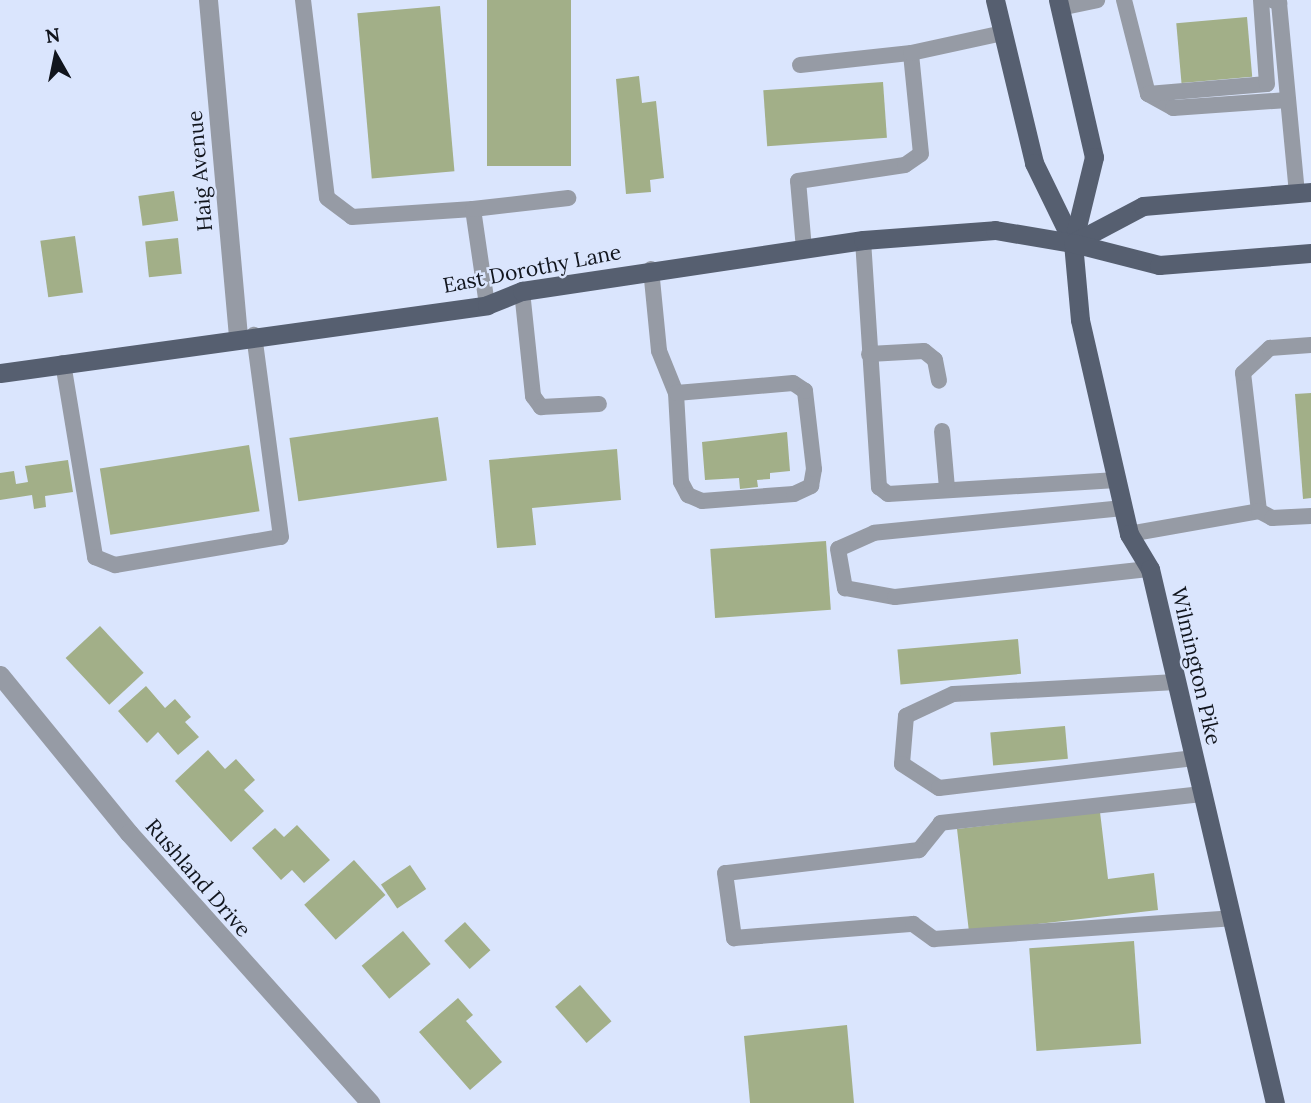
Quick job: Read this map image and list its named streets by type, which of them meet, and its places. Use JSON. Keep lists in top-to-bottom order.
{
  "streets": {
    "main road": ["East Dorothy Lane", "Wilmington Pike"],
    "street": ["Haig Avenue", "Rushland Drive"]
  },
  "crossings": [
    ["Haig Avenue", "East Dorothy Lane"],
    ["East Dorothy Lane", "Wilmington Pike"]
  ],
  "north": "top"
}
